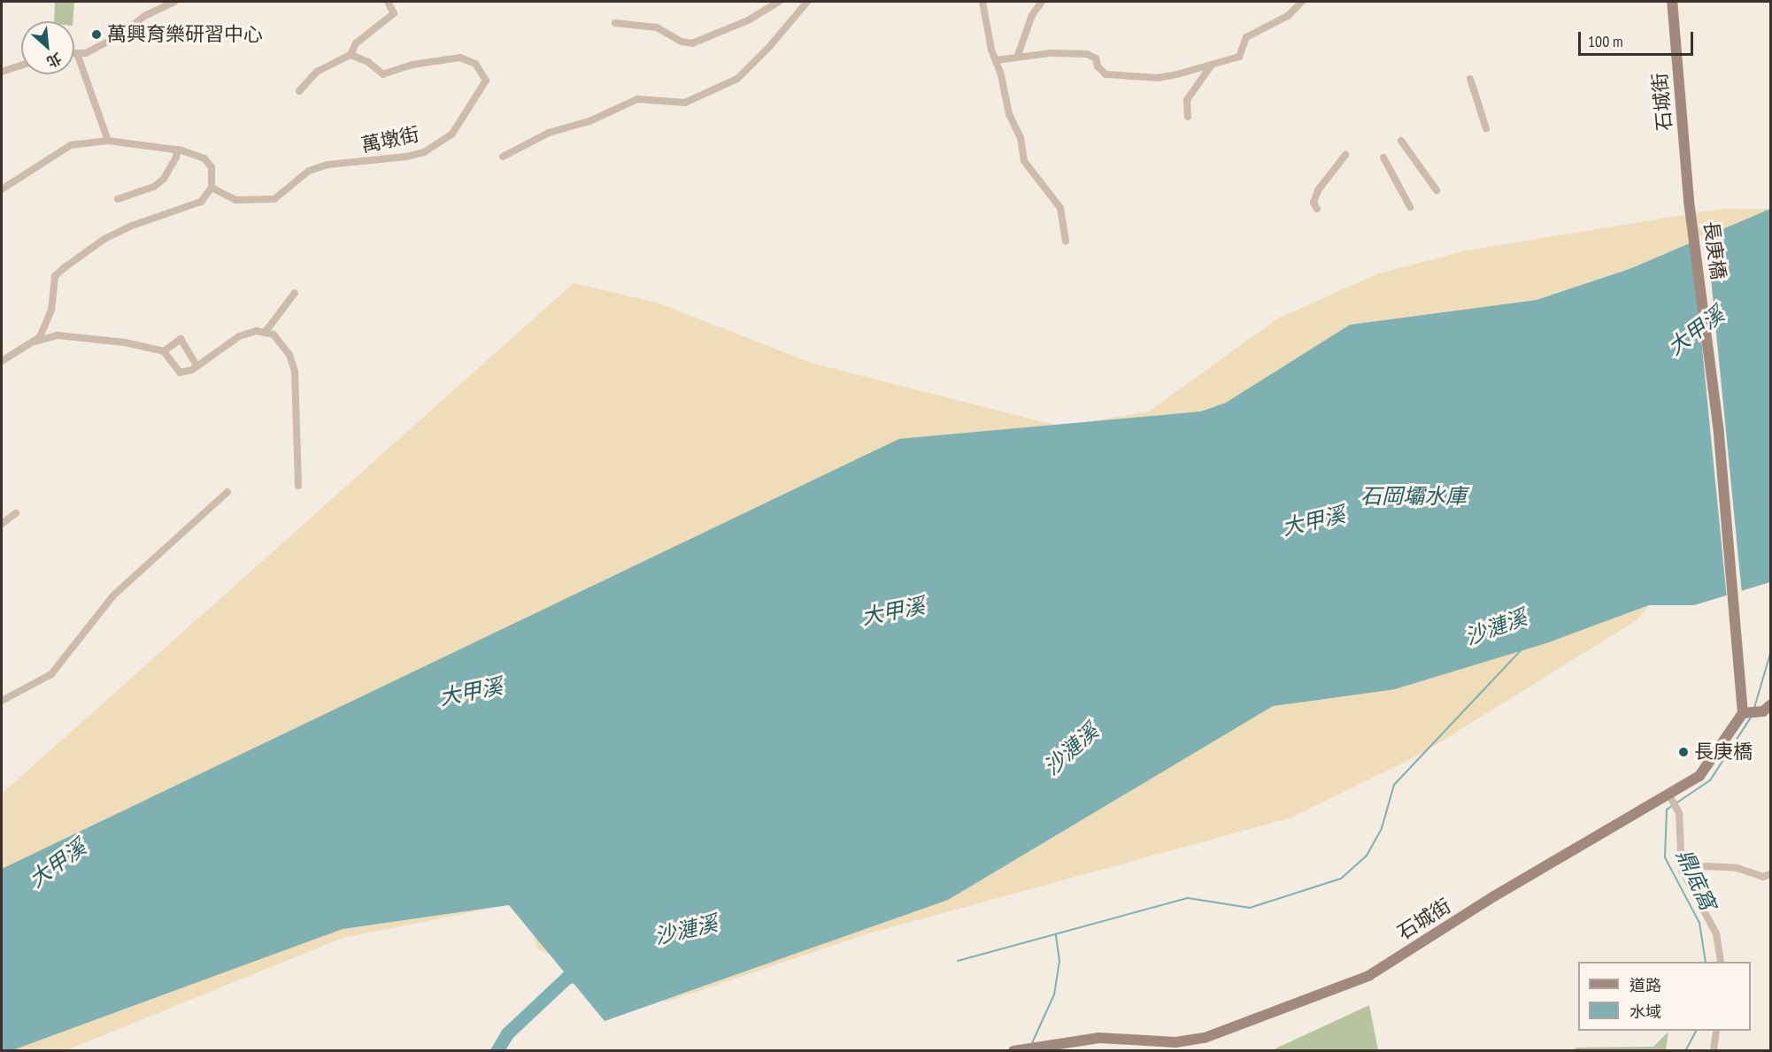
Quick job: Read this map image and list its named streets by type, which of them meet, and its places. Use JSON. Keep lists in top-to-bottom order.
{
  "streets": {
    "street": ["石城街", "萬墩街", "長庚橋"]
  },
  "crossings": [
    ["石城街", "長庚橋"]
  ],
  "water": [
    "大甲溪",
    "石岡壩水庫",
    "沙漣溪",
    "鼎底窩"
  ],
  "places": ["萬興育樂研習中心", "長庚橋"],
  "legend": ["道路", "水域"],
  "scale_bar": "100 m",
  "north": "bottom right"
}
